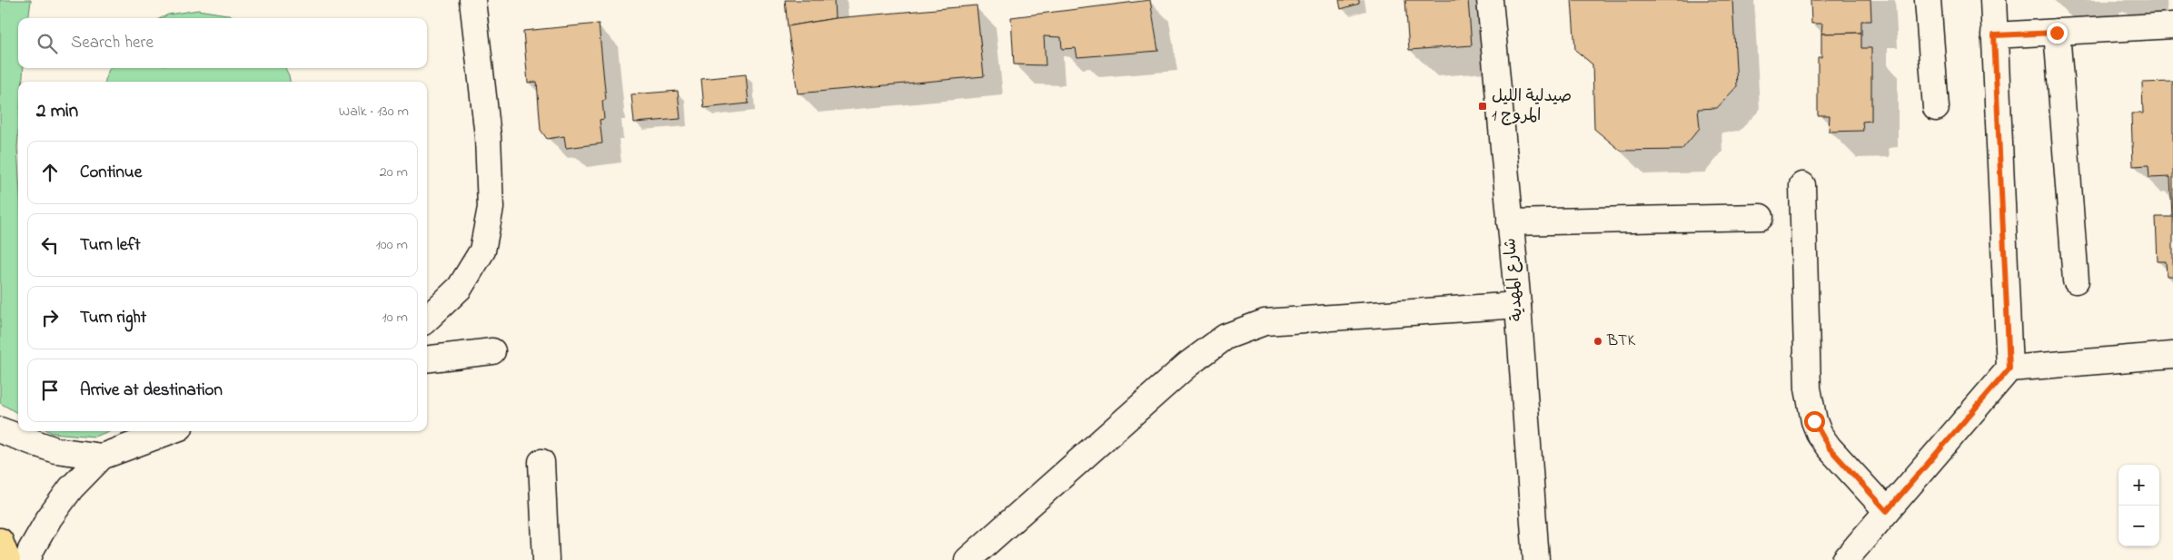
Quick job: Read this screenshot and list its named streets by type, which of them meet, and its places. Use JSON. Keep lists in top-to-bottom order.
{
  "streets": {
    "street": ["شارع المهدية"]
  },
  "places": {
    "transit": ["صيدلية الليل المروج 1"],
    "other": ["BTK"]
  },
  "page": {
    "search": "Search here",
    "heading": ["2 min", "Walk · 130 m"],
    "list": [
      ["Continue", "20 m"],
      ["Turn left", "100 m"],
      ["Turn right", "10 m"],
      "Arrive at destination"
    ],
    "map_buttons": ["+", "−"]
  }
}
